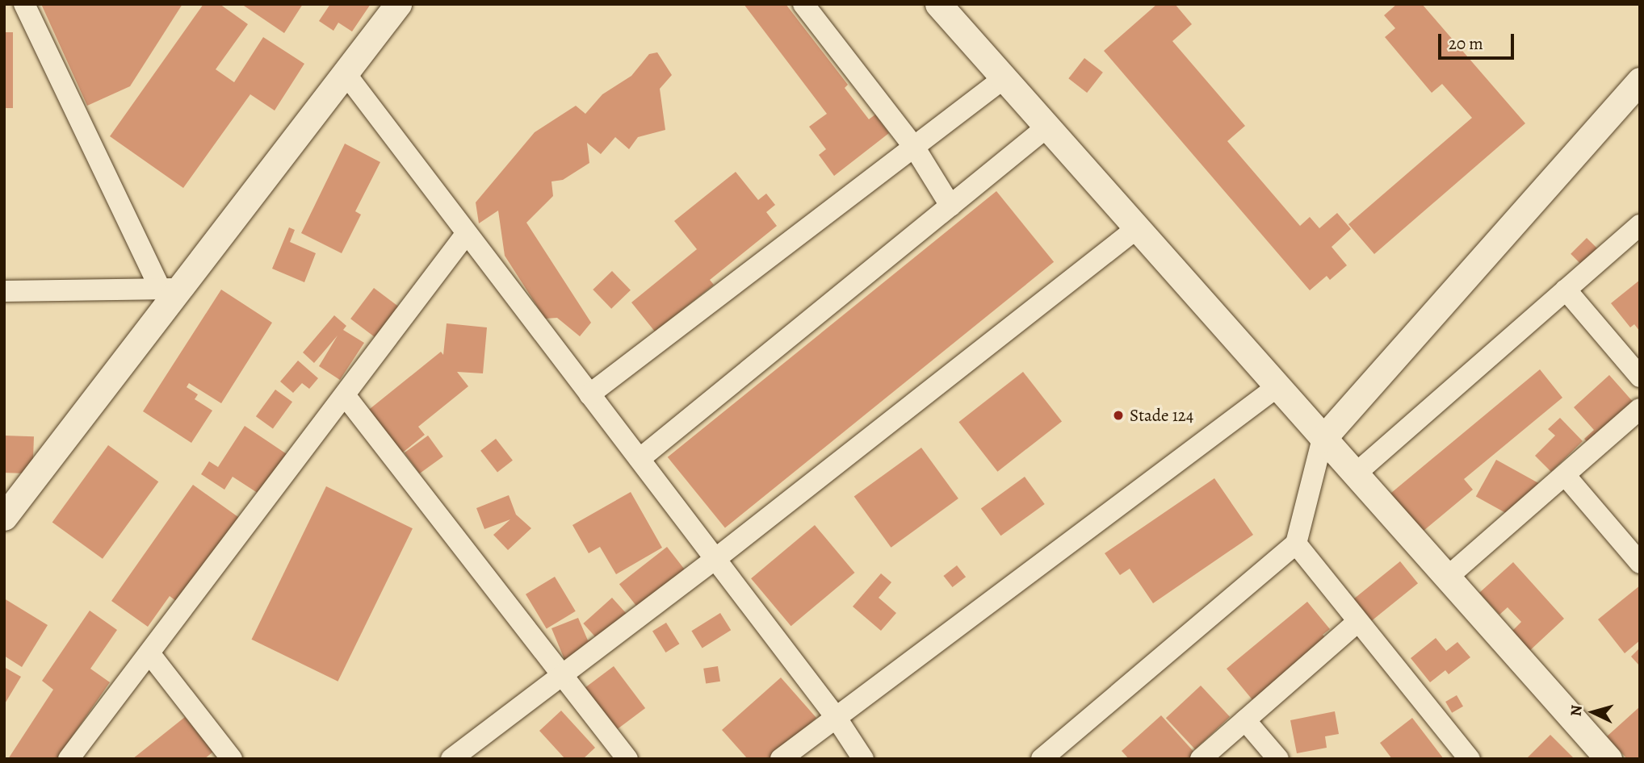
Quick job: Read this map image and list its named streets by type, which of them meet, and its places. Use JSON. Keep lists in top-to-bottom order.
{
  "places": ["Stade 124"],
  "scale_bar": "20 m",
  "north": "left"
}
